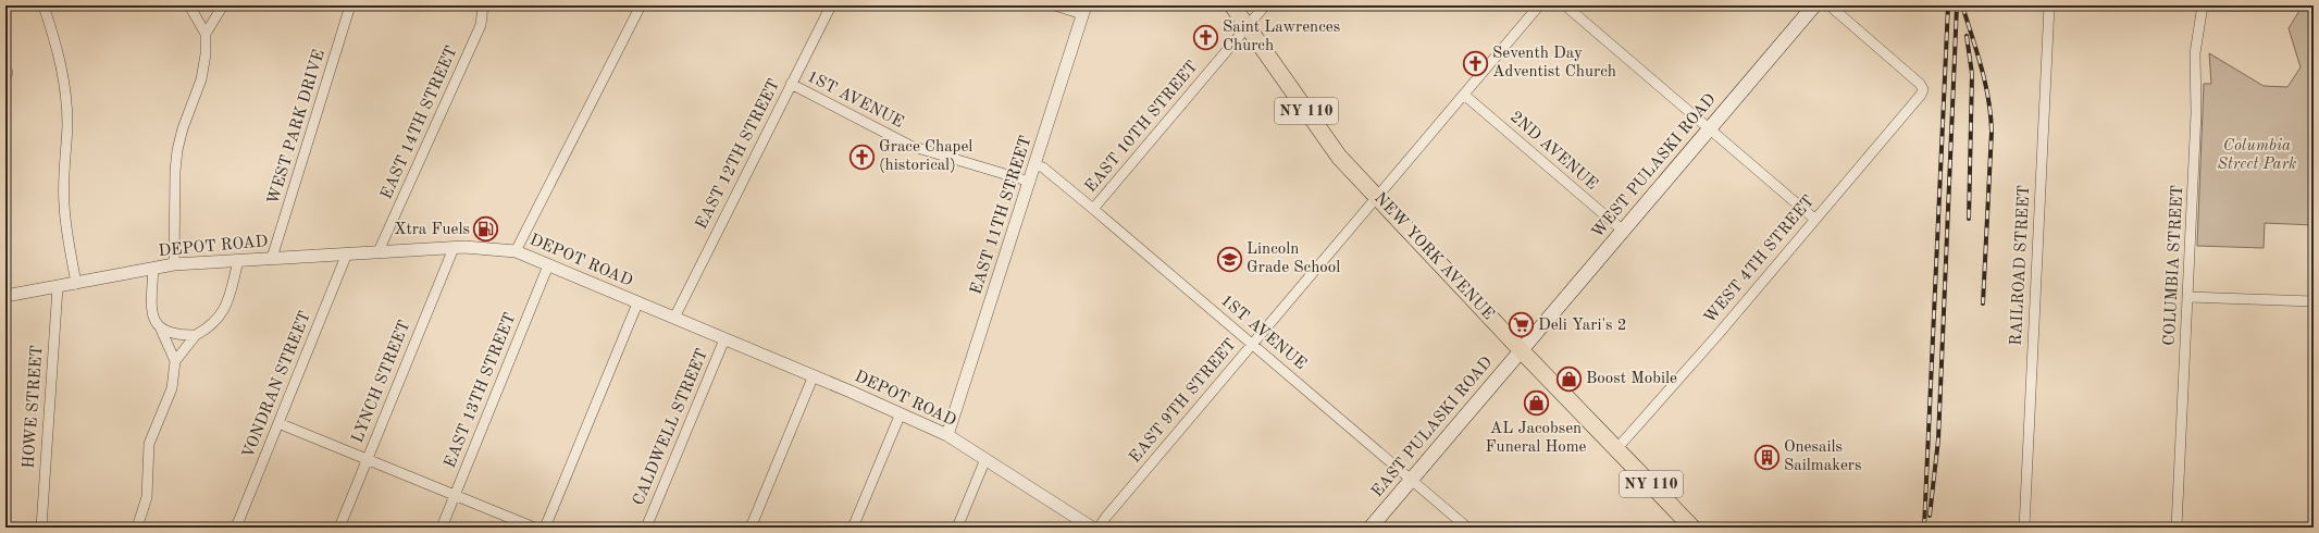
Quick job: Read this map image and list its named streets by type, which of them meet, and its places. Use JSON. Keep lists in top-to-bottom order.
{
  "streets": {
    "main road": [
      "NY 110",
      "WEST PULASKI ROAD",
      "NEW YORK AVENUE",
      "EAST PULASKI ROAD"
    ],
    "street": [
      "1ST AVENUE",
      "EAST 14TH STREET",
      "WEST PARK DRIVE",
      "EAST 10TH STREET",
      "2ND AVENUE",
      "EAST 12TH STREET",
      "EAST 11TH STREET",
      "DEPOT ROAD",
      "WEST 4TH STREET",
      "RAILROAD STREET",
      "COLUMBIA STREET",
      "LYNCH STREET",
      "VONDRAN STREET",
      "EAST 13TH STREET",
      "EAST 9TH STREET",
      "HOWE STREET",
      "CALDWELL STREET"
    ]
  },
  "crossings": [
    ["1ST AVENUE", "EAST 10TH STREET"],
    ["1ST AVENUE", "EAST 12TH STREET"],
    ["1ST AVENUE", "EAST 11TH STREET"],
    ["1ST AVENUE", "EAST 9TH STREET"],
    ["1ST AVENUE", "EAST PULASKI ROAD"],
    ["EAST 14TH STREET", "DEPOT ROAD"],
    ["WEST PARK DRIVE", "DEPOT ROAD"],
    ["EAST 10TH STREET", "NEW YORK AVENUE"],
    ["2ND AVENUE", "WEST PULASKI ROAD"],
    ["2ND AVENUE", "EAST 9TH STREET"],
    ["EAST 12TH STREET", "DEPOT ROAD"],
    ["WEST PULASKI ROAD", "NEW YORK AVENUE"],
    ["WEST PULASKI ROAD", "EAST PULASKI ROAD"],
    ["EAST 11TH STREET", "DEPOT ROAD"],
    ["DEPOT ROAD", "LYNCH STREET"],
    ["DEPOT ROAD", "VONDRAN STREET"],
    ["DEPOT ROAD", "EAST 13TH STREET"],
    ["DEPOT ROAD", "HOWE STREET"],
    ["DEPOT ROAD", "CALDWELL STREET"],
    ["NEW YORK AVENUE", "WEST 4TH STREET"],
    ["NEW YORK AVENUE", "EAST 9TH STREET"],
    ["NEW YORK AVENUE", "EAST PULASKI ROAD"]
  ],
  "parks": ["Columbia Street Park"],
  "places": {
    "church": ["Saint Lawrences Church", "Seventh Day Adventist Church", "Grace Chapel (historical)"],
    "fuel station": ["Xtra Fuels"],
    "school or university": ["Lincoln Grade School"],
    "supermarket": ["Deli Yari's 2"],
    "shop": ["Boost Mobile", "AL Jacobsen Funeral Home"],
    "building": ["Onesails Sailmakers"]
  }
}
